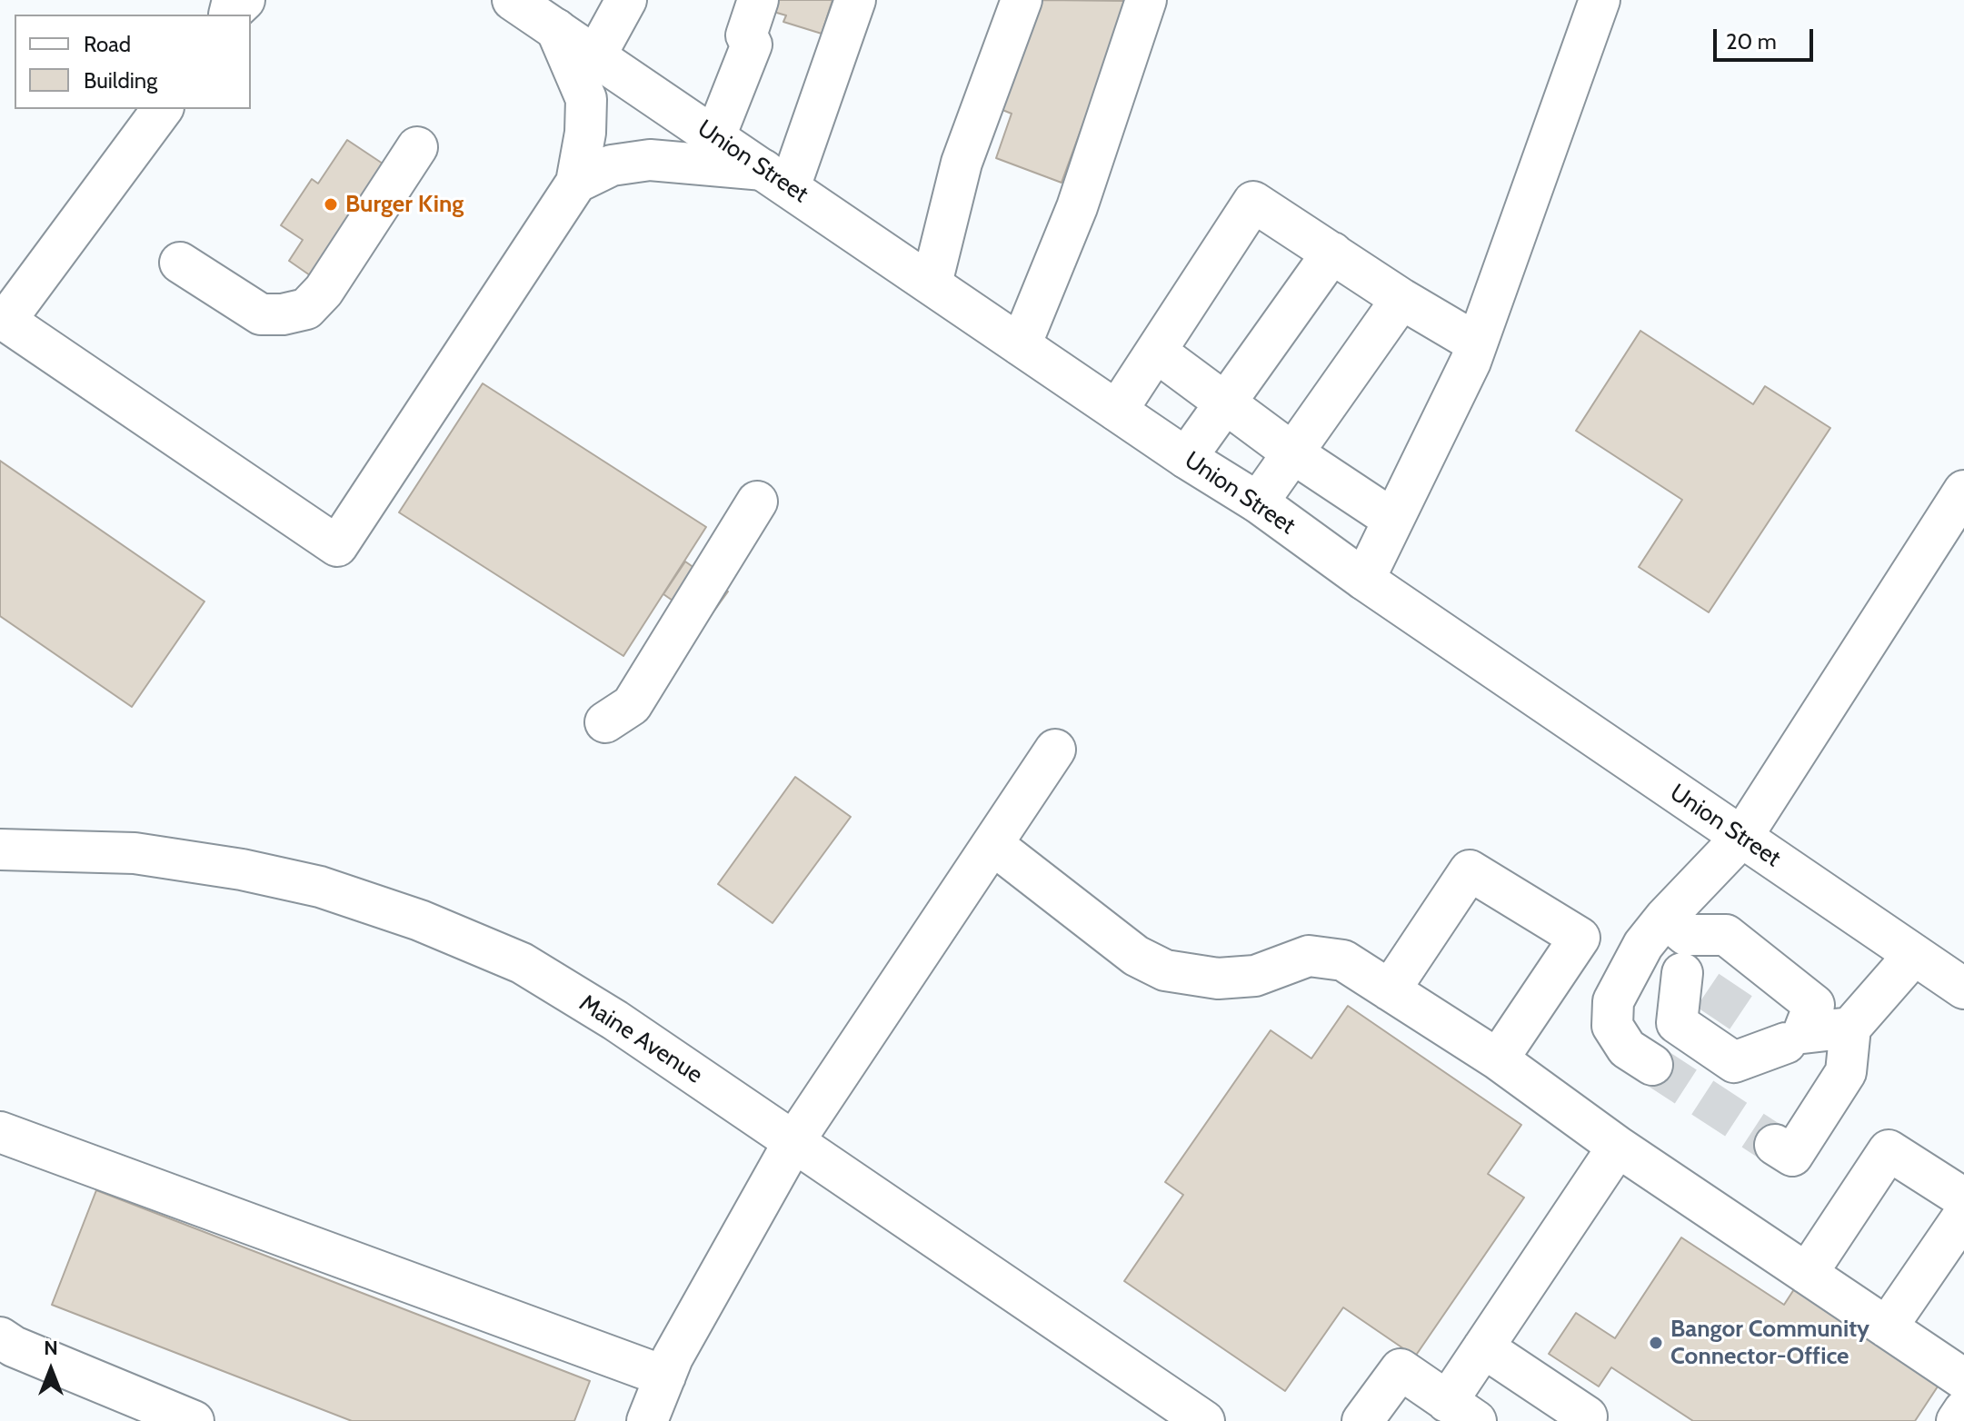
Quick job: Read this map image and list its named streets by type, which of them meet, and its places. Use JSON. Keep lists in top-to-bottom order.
{
  "streets": {
    "main road": ["Union Street", "Maine Avenue"]
  },
  "places": ["Burger King", "Bangor Community Connector-Office"],
  "legend": ["Road", "Building"],
  "scale_bar": "20 m",
  "north": "top"
}
